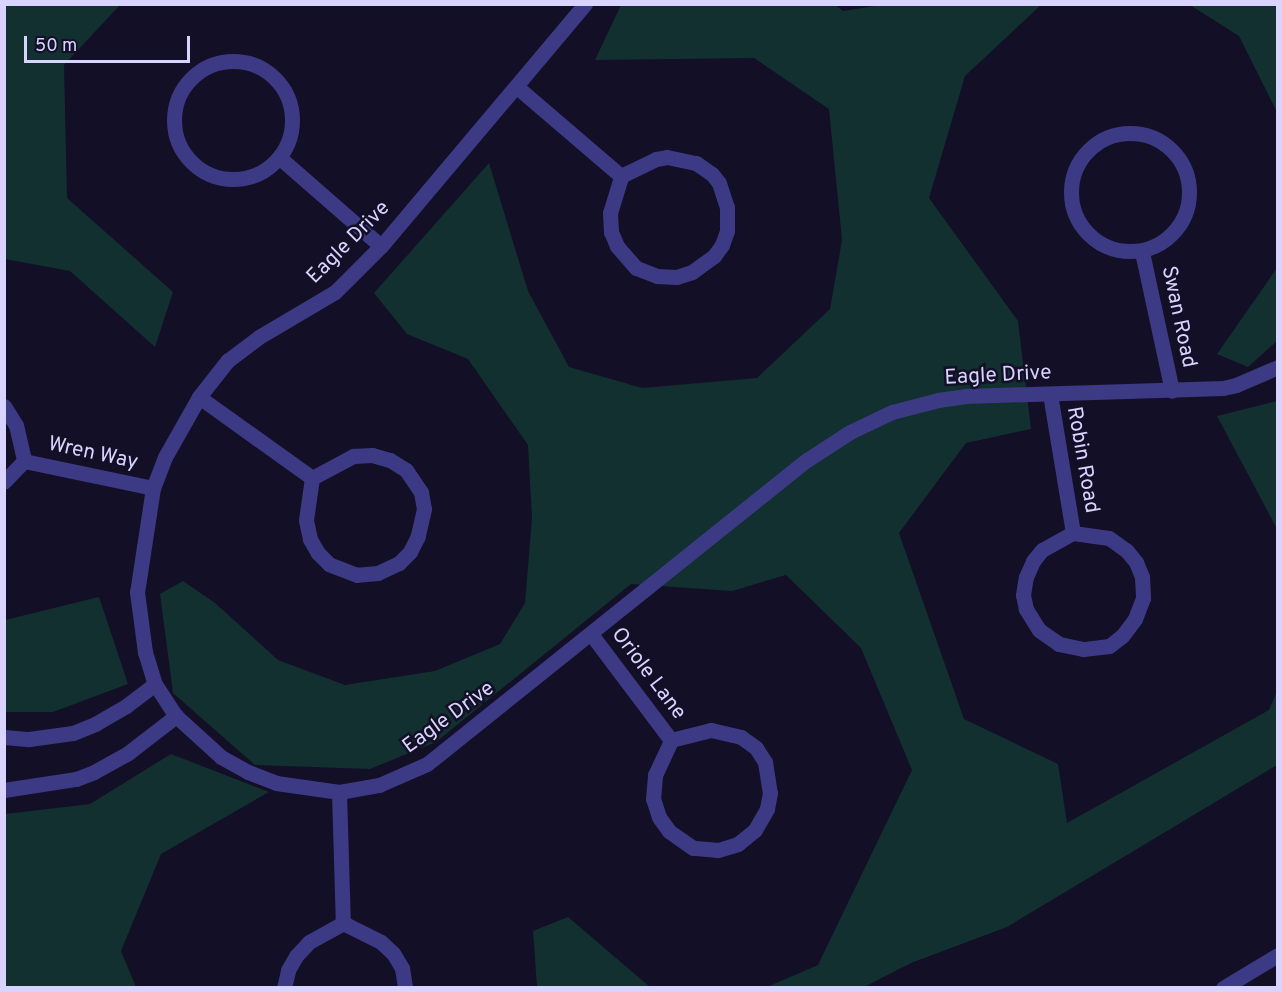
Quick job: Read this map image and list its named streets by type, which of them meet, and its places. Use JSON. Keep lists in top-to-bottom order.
{
  "streets": {
    "street": [
      "Eagle Drive",
      "Swan Road",
      "Wren Way",
      "Robin Road",
      "Oriole Lane"
    ]
  },
  "crossings": [
    ["Eagle Drive", "Swan Road"],
    ["Eagle Drive", "Wren Way"],
    ["Eagle Drive", "Robin Road"],
    ["Eagle Drive", "Oriole Lane"]
  ],
  "scale_bar": "50 m"
}
